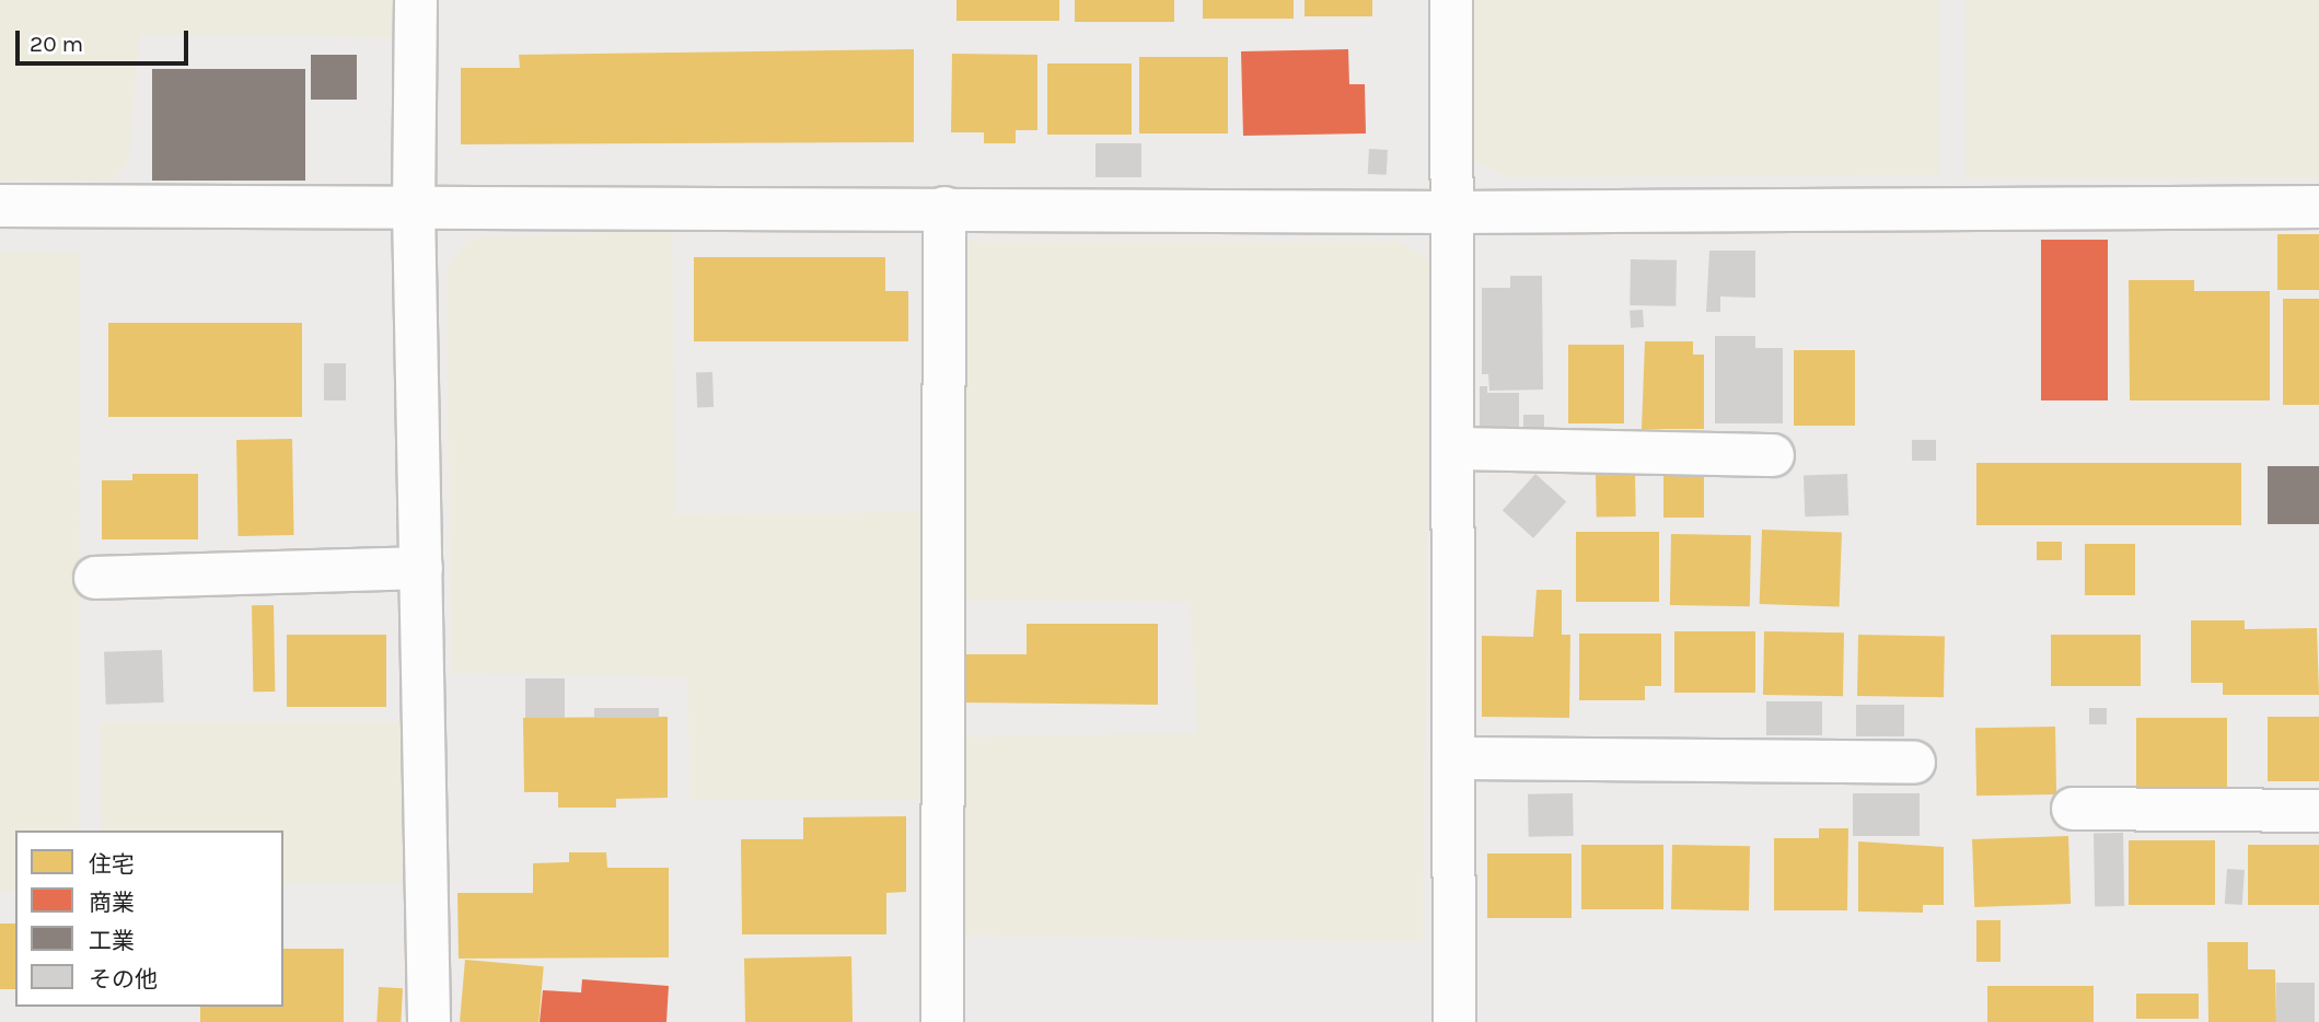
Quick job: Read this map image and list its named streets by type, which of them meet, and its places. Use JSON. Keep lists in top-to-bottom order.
{
  "legend": [
    "住宅",
    "商業",
    "工業",
    "その他"
  ],
  "scale_bar": "20 m"
}
